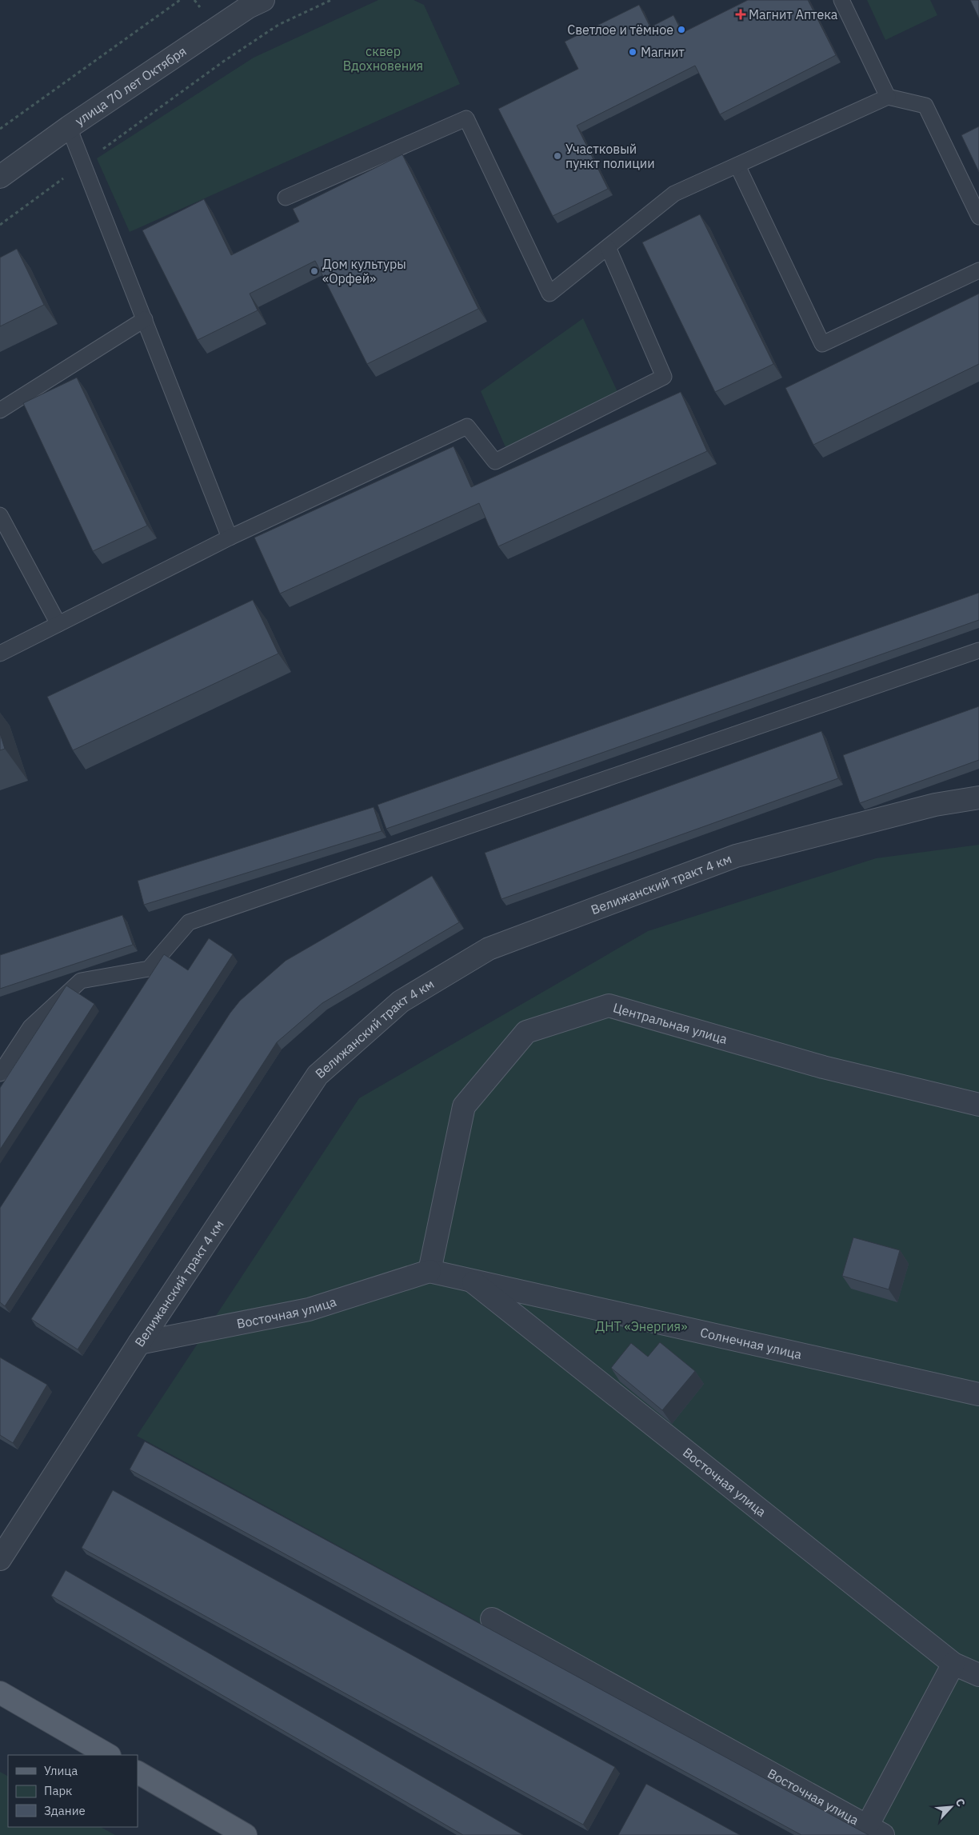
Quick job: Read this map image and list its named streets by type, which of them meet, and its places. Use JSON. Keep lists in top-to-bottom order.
{
  "streets": {
    "street": [
      "улица 70 лет Октября",
      "Велижанский тракт 4 км",
      "Центральная улица",
      "Восточная улица",
      "Солнечная улица"
    ]
  },
  "crossings": [
    ["Велижанский тракт 4 км", "Восточная улица"],
    ["Центральная улица", "Восточная улица"],
    ["Центральная улица", "Солнечная улица"],
    ["Восточная улица", "Солнечная улица"]
  ],
  "parks": ["сквер Вдохновения", "ДНТ «Энергия»"],
  "places": {
    "health": ["Магнит Аптека"],
    "other": [
      "Светлое и тёмное",
      "Магнит",
      "Участковый пункт полиции",
      "Дом культуры «Орфей»"
    ]
  },
  "legend": ["Улица", "Парк", "Здание"],
  "north": "top right"
}
